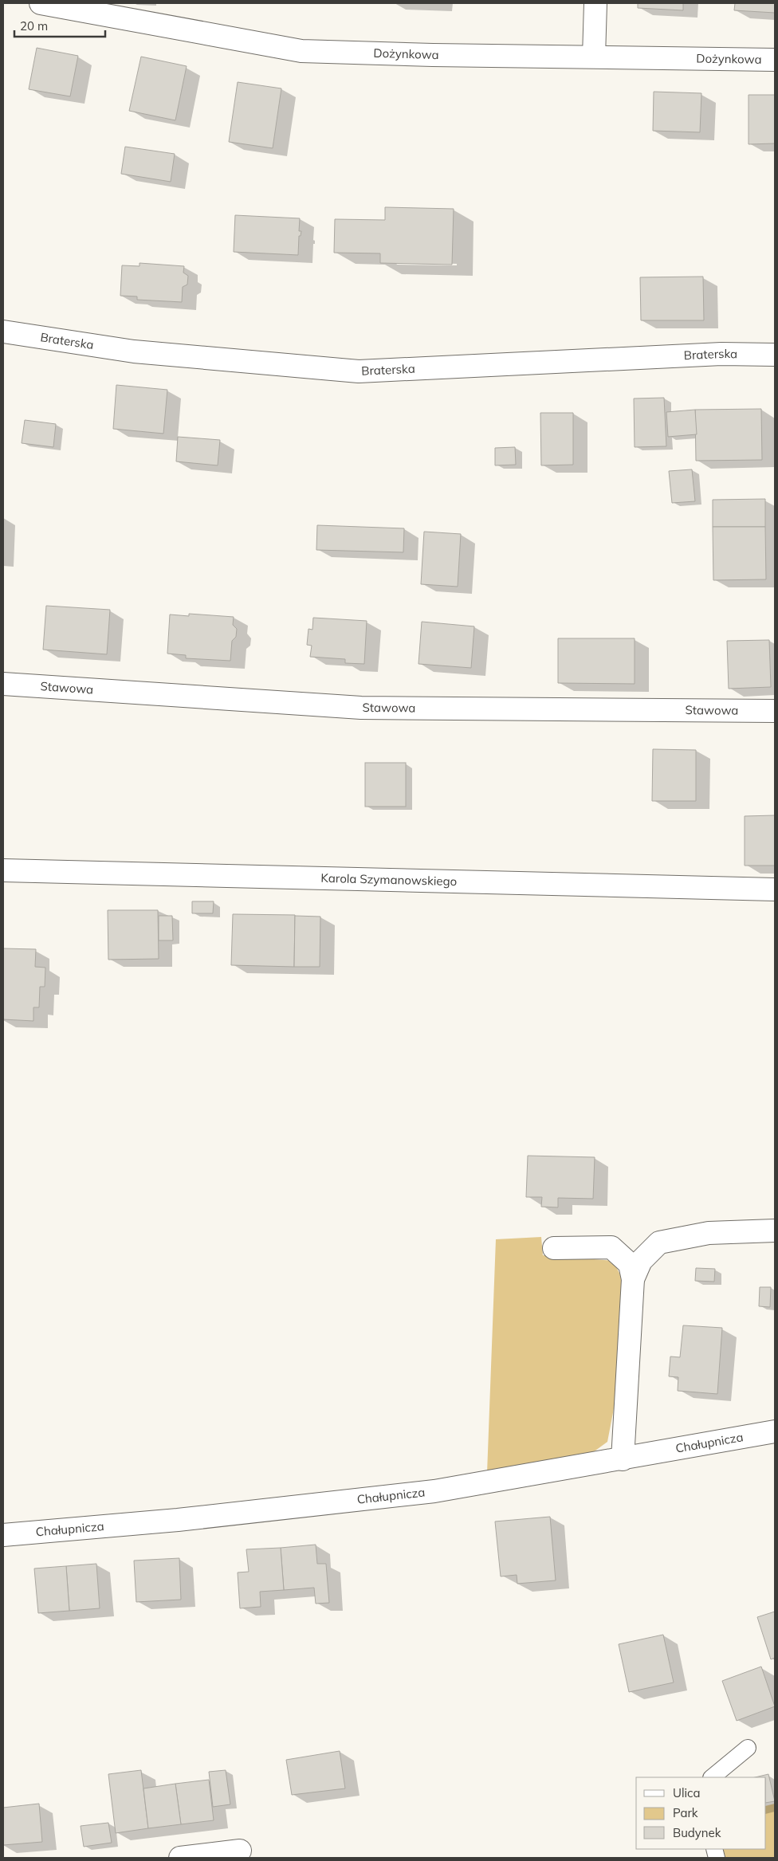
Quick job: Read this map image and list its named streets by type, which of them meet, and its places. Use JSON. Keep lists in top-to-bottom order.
{
  "streets": {
    "street": [
      "Dożynkowa",
      "Braterska",
      "Stawowa",
      "Karola Szymanowskiego",
      "Chałupnicza"
    ]
  },
  "legend": ["Ulica", "Park", "Budynek"],
  "scale_bar": "20 m"
}
